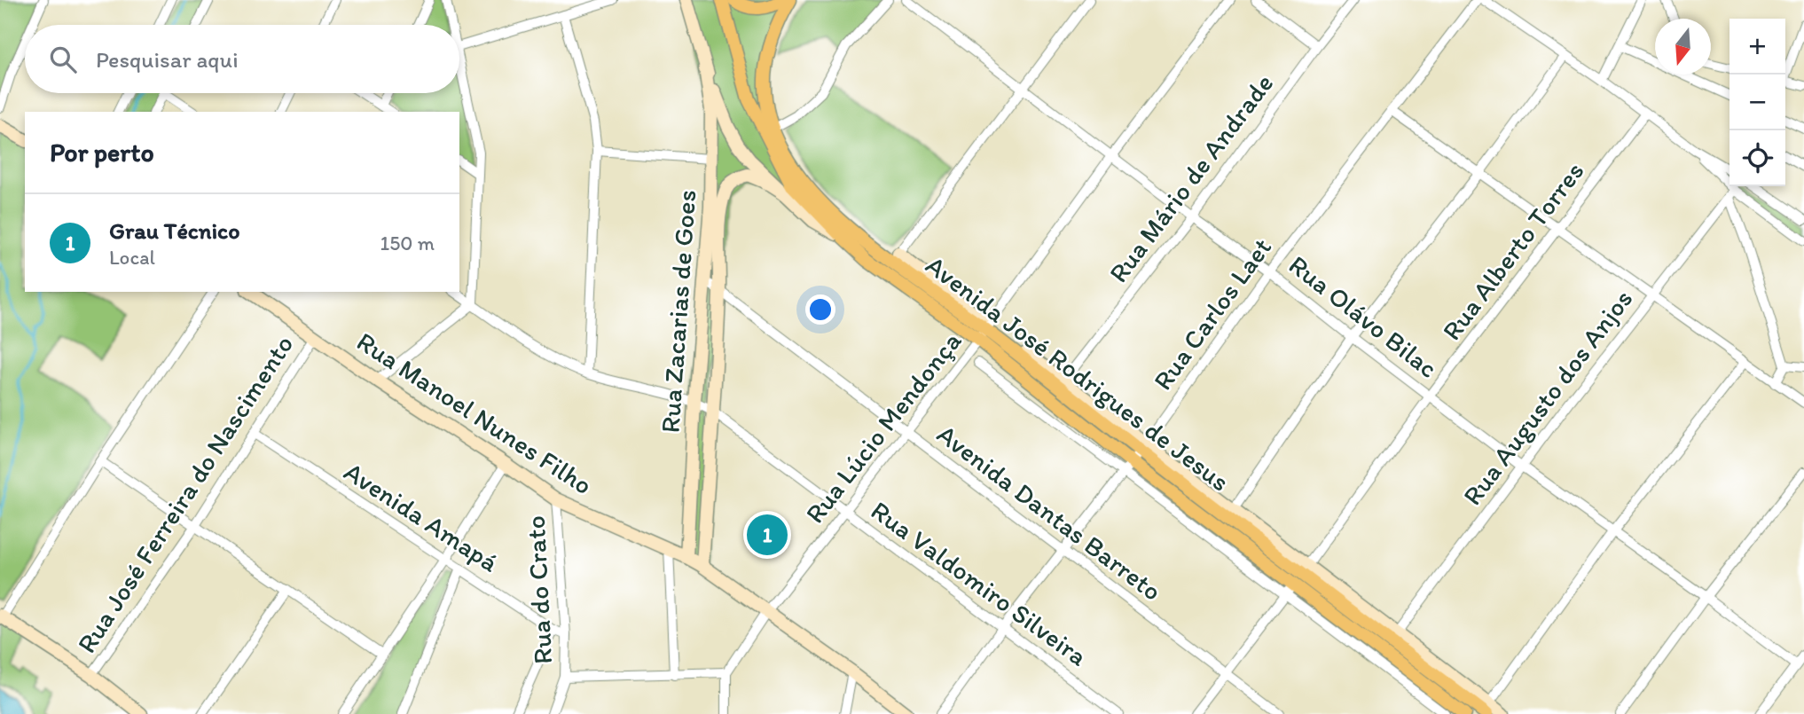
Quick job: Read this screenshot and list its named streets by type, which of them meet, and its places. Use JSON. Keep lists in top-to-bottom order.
{
  "streets": {
    "main road": ["Avenida José Rodrigues de Jesus"],
    "street": [
      "Rua Mário de Andrade",
      "Rua Alberto Torres",
      "Rua Zacarias de Goes",
      "Rua Carlos Laet",
      "Rua Olávo Bilac",
      "Rua Augusto dos Anjos",
      "Rua Manoel Nunes Filho",
      "Rua Lúcio Mendonça",
      "Rua José Ferreira do Nascimento",
      "Avenida Dantas Barreto",
      "Avenida Amapá",
      "Rua Valdomiro Silveira",
      "Rua do Crato"
    ]
  },
  "crossings": [
    ["Rua Mário de Andrade", "Rua Olávo Bilac"],
    ["Rua Mário de Andrade", "Avenida José Rodrigues de Jesus"],
    ["Rua Alberto Torres", "Rua Olávo Bilac"],
    ["Rua Alberto Torres", "Avenida José Rodrigues de Jesus"],
    ["Rua Zacarias de Goes", "Rua Manoel Nunes Filho"],
    ["Rua Zacarias de Goes", "Avenida Dantas Barreto"],
    ["Rua Zacarias de Goes", "Rua Valdomiro Silveira"],
    ["Rua Carlos Laet", "Rua Olávo Bilac"],
    ["Rua Carlos Laet", "Avenida José Rodrigues de Jesus"],
    ["Rua Carlos Laet", "Avenida Dantas Barreto"],
    ["Rua Carlos Laet", "Rua Valdomiro Silveira"],
    ["Rua Olávo Bilac", "Rua Augusto dos Anjos"],
    ["Rua Olávo Bilac", "Rua Lúcio Mendonça"],
    ["Avenida José Rodrigues de Jesus", "Rua Augusto dos Anjos"],
    ["Avenida José Rodrigues de Jesus", "Rua Lúcio Mendonça"],
    ["Rua Manoel Nunes Filho", "Rua Lúcio Mendonça"],
    ["Rua Manoel Nunes Filho", "Rua José Ferreira do Nascimento"],
    ["Rua Manoel Nunes Filho", "Rua do Crato"],
    ["Rua Lúcio Mendonça", "Avenida Dantas Barreto"],
    ["Rua Lúcio Mendonça", "Rua Valdomiro Silveira"],
    ["Rua José Ferreira do Nascimento", "Avenida Amapá"],
    ["Avenida Amapá", "Rua do Crato"]
  ],
  "north": "bottom",
  "page": {
    "map_buttons": ["+", "−"],
    "search": "Pesquisar aqui",
    "heading": "Por perto",
    "list": [
      {
        "mark": "1",
        "name": "Grau Técnico",
        "note": "Local",
        "value": "150 m"
      }
    ],
    "pins": "1"
  }
}
